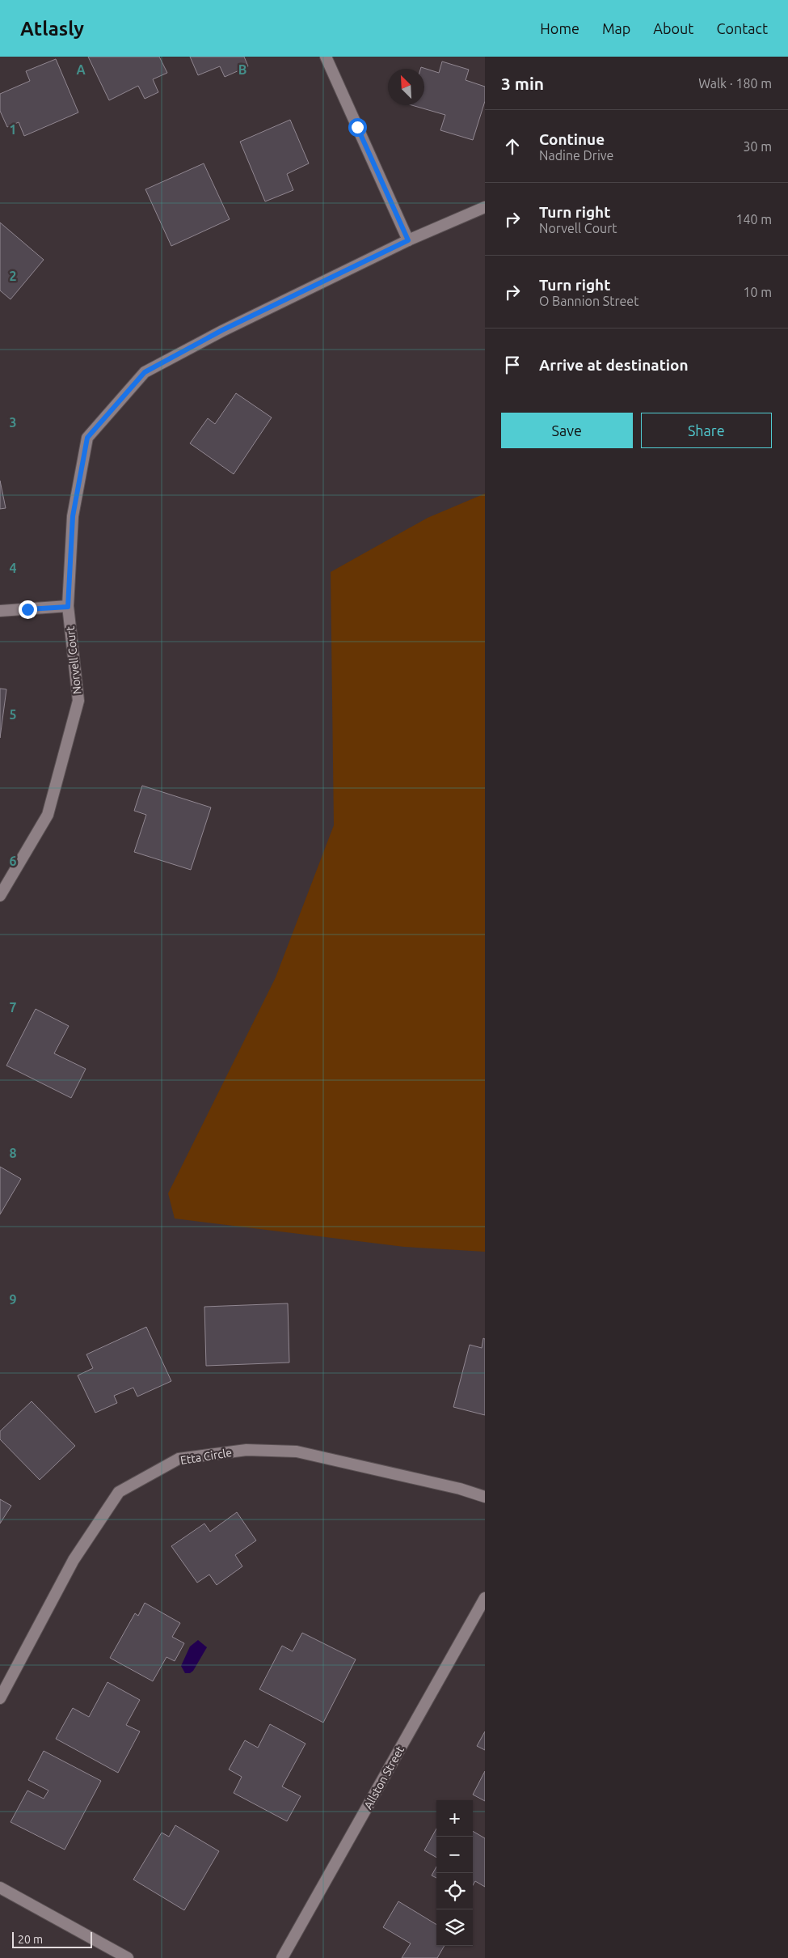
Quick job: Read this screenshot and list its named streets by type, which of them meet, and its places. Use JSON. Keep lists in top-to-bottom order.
{
  "streets": {
    "street": ["Norvell Court", "Etta Circle", "Allston Street"]
  },
  "scale_bar": "20 m",
  "north": "top left",
  "page": {
    "header": "Atlasly",
    "nav": [
      "Home",
      "Map",
      "About",
      "Contact"
    ],
    "heading": ["3 min", "Walk · 180 m"],
    "list": [
      ["Continue", "Nadine Drive", "30 m"],
      ["Turn right", "Norvell Court", "140 m"],
      ["Turn right", "O Bannion Street", "10 m"],
      "Arrive at destination"
    ],
    "buttons": ["Save", "Share"],
    "map_buttons": ["+", "−"],
    "scale": "20 m"
  },
  "grid": {
    "columns": ["A", "B"],
    "rows": [
      "1",
      "2",
      "3",
      "4",
      "5",
      "6",
      "7",
      "8",
      "9"
    ]
  }
}
